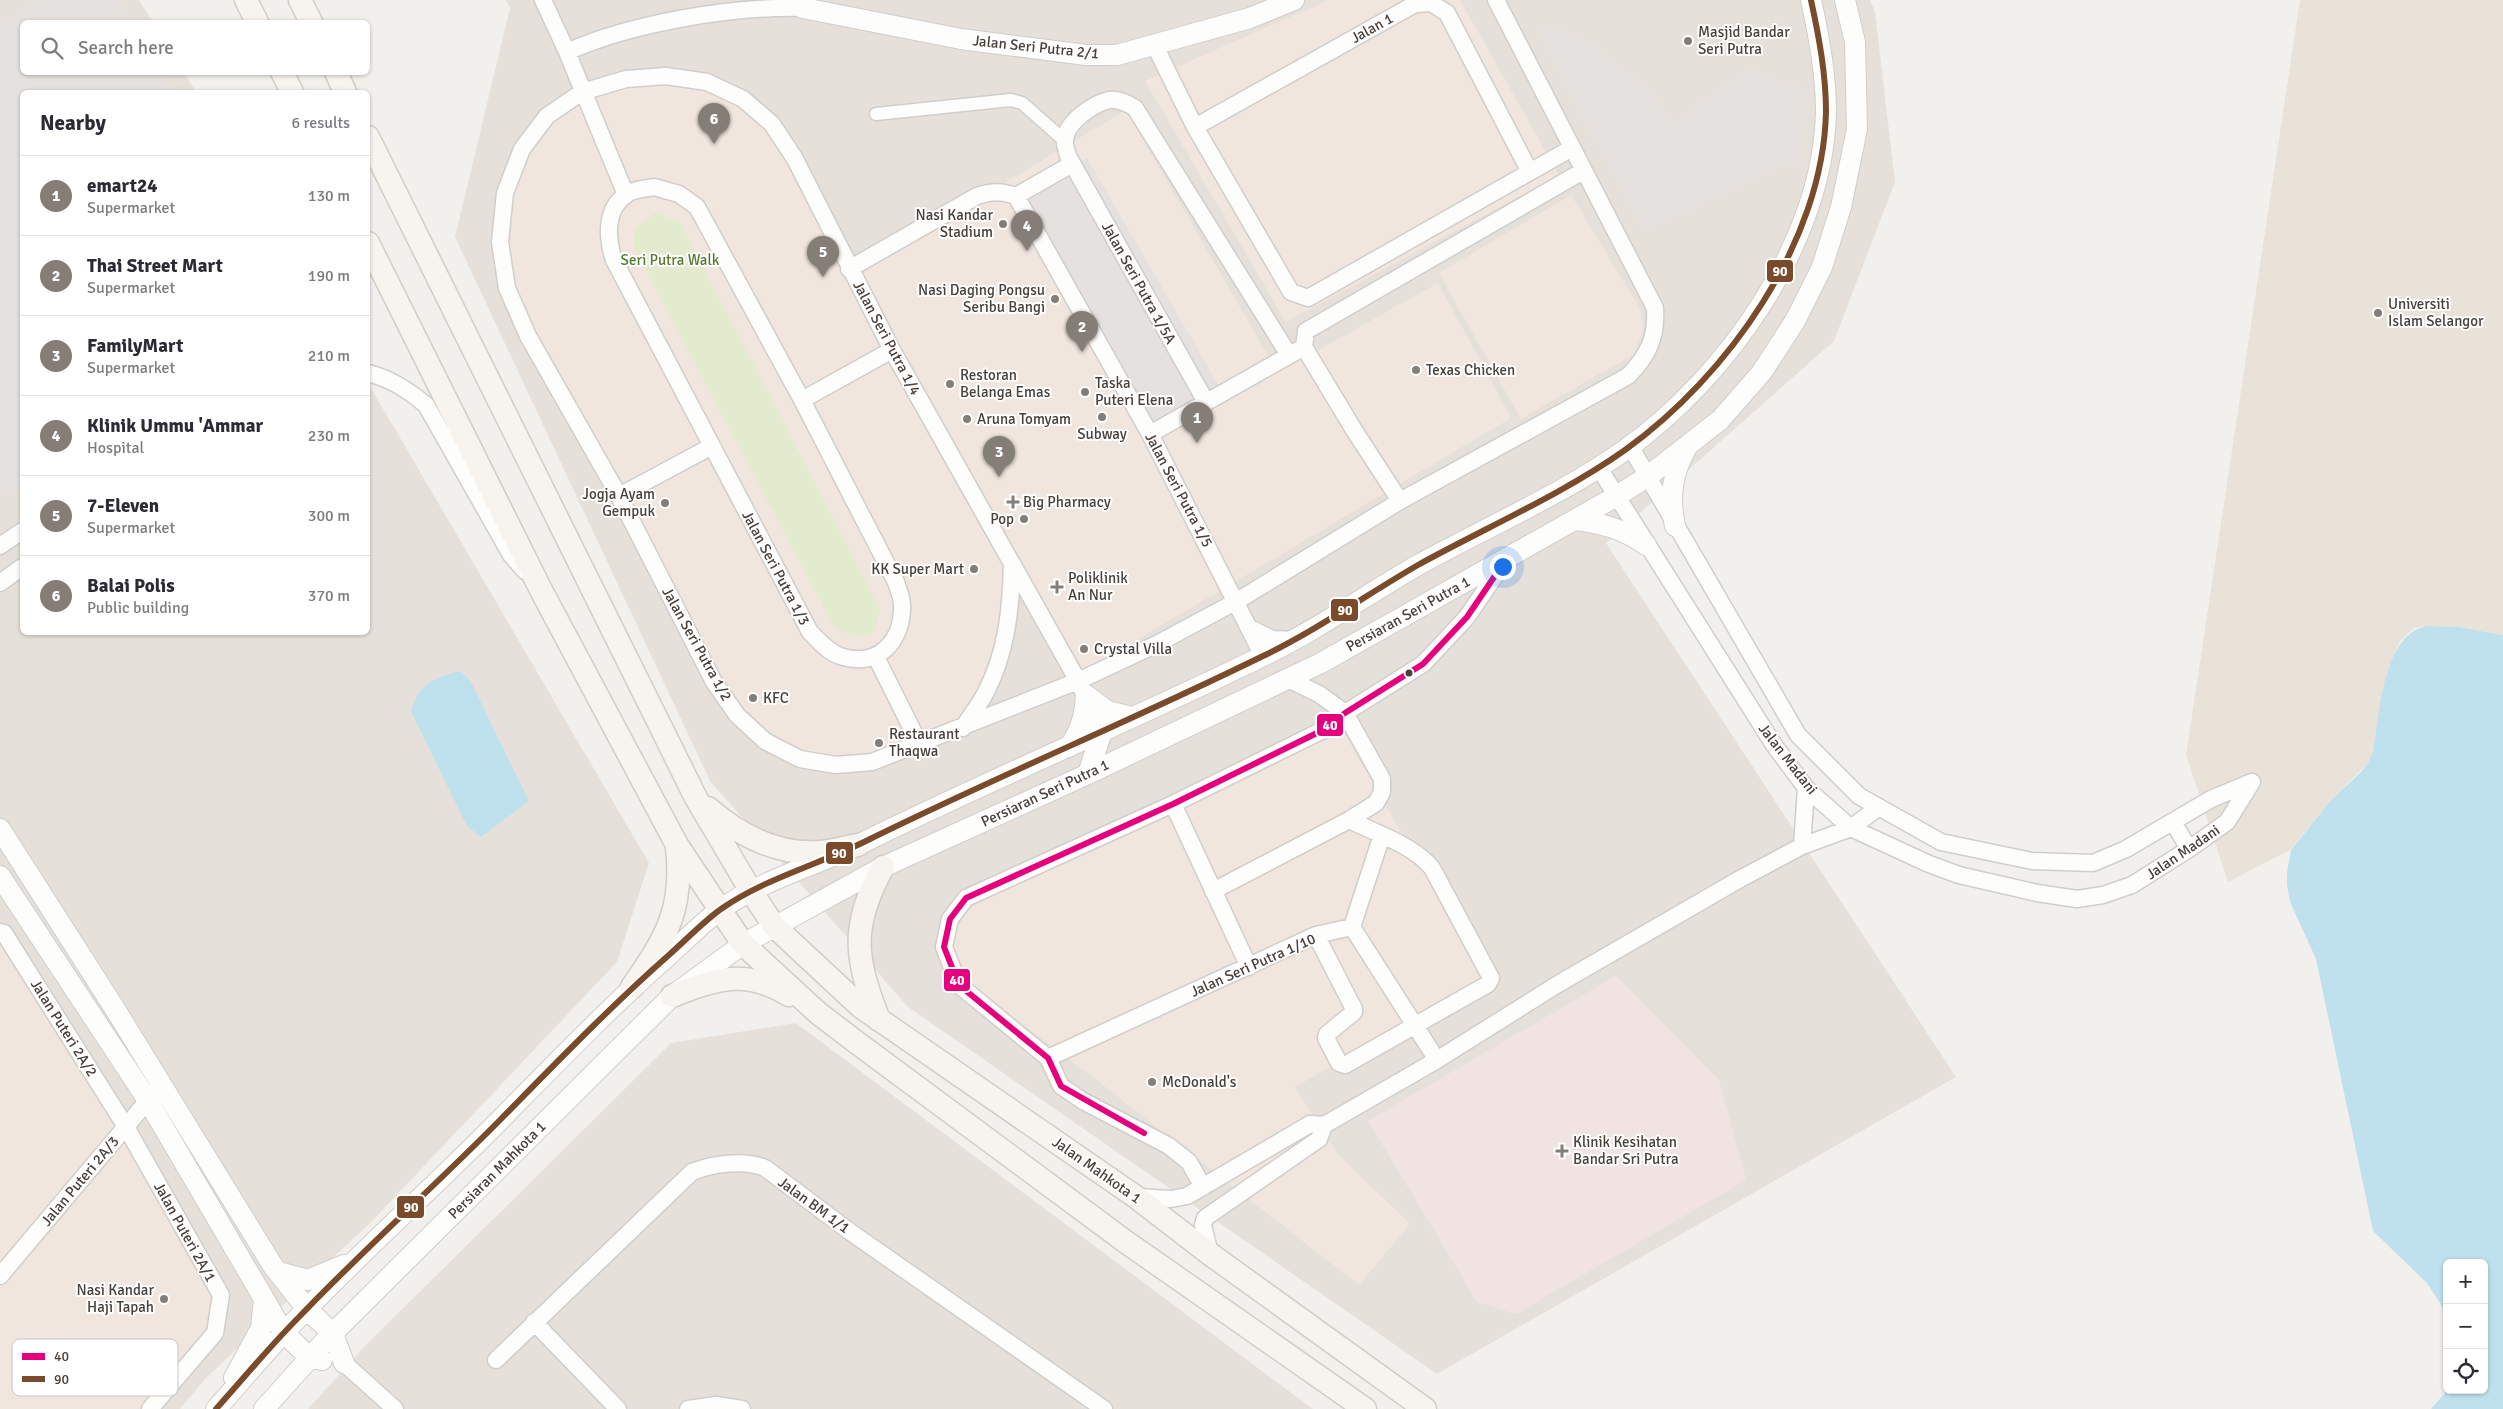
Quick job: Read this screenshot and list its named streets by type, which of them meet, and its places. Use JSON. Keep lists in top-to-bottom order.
{
  "streets": {
    "main road": ["Jalan Mahkota 1"],
    "street": [
      "Jalan 1",
      "Jalan Seri Putra 2/1",
      "Jalan Seri Putra 1/5A",
      "Jalan Seri Putra 1/4",
      "Jalan Seri Putra 1/5",
      "Jalan Seri Putra 1/3",
      "Persiaran Seri Putra 1",
      "Jalan Seri Putra 1/2",
      "Jalan Madani",
      "Jalan Seri Putra 1/10",
      "Jalan Puteri 2A/2",
      "Persiaran Mahkota 1",
      "Jalan Puteri 2A/3",
      "Jalan BM 1/1",
      "Jalan Puteri 2A/1"
    ]
  },
  "crossings": [
    ["Jalan Seri Putra 1/4", "Jalan Seri Putra 1/2"],
    ["Jalan Seri Putra 1/5", "Jalan Seri Putra 1/2"],
    ["Persiaran Seri Putra 1", "Jalan Madani"],
    ["Persiaran Seri Putra 1", "Persiaran Mahkota 1"],
    ["Persiaran Seri Putra 1", "Jalan Mahkota 1"],
    ["Jalan Puteri 2A/2", "Jalan Puteri 2A/3"],
    ["Jalan Puteri 2A/2", "Jalan Puteri 2A/1"],
    ["Jalan Puteri 2A/3", "Jalan Puteri 2A/1"]
  ],
  "parks": ["Seri Putra Walk"],
  "places": {
    "other": [
      "Masjid Bandar Seri Putra",
      "Nasi Kandar Stadium",
      "Nasi Daging Pongsu Seribu Bangi",
      "Universiti Islam Selangor",
      "Texas Chicken",
      "Restoran Belanga Emas",
      "Taska Puteri Elena",
      "Subway",
      "Aruna Tomyam",
      "Jogja Ayam Gempuk",
      "Pop",
      "KK Super Mart",
      "Crystal Villa",
      "KFC",
      "Restaurant Thaqwa",
      "McDonald's",
      "Nasi Kandar Haji Tapah"
    ],
    "health": ["Big Pharmacy", "Poliklinik An Nur", "Klinik Kesihatan Bandar Sri Putra"]
  },
  "lines": ["transit line 90", "transit line 40"],
  "legend": ["40", "90"],
  "page": {
    "search": "Search here",
    "heading": ["Nearby", "6 results"],
    "pins": [
      "6",
      "4",
      "5",
      "2",
      "1",
      "3"
    ],
    "list": [
      {
        "mark": "1",
        "name": "emart24",
        "note": "Supermarket",
        "value": "130 m"
      },
      {
        "mark": "2",
        "name": "Thai Street Mart",
        "note": "Supermarket",
        "value": "190 m"
      },
      {
        "mark": "3",
        "name": "FamilyMart",
        "note": "Supermarket",
        "value": "210 m"
      },
      {
        "mark": "4",
        "name": "Klinik Ummu 'Ammar",
        "note": "Hospital",
        "value": "230 m"
      },
      {
        "mark": "5",
        "name": "7-Eleven",
        "note": "Supermarket",
        "value": "300 m"
      },
      {
        "mark": "6",
        "name": "Balai Polis",
        "note": "Public building",
        "value": "370 m"
      }
    ],
    "map_buttons": ["+", "−"]
  }
}
